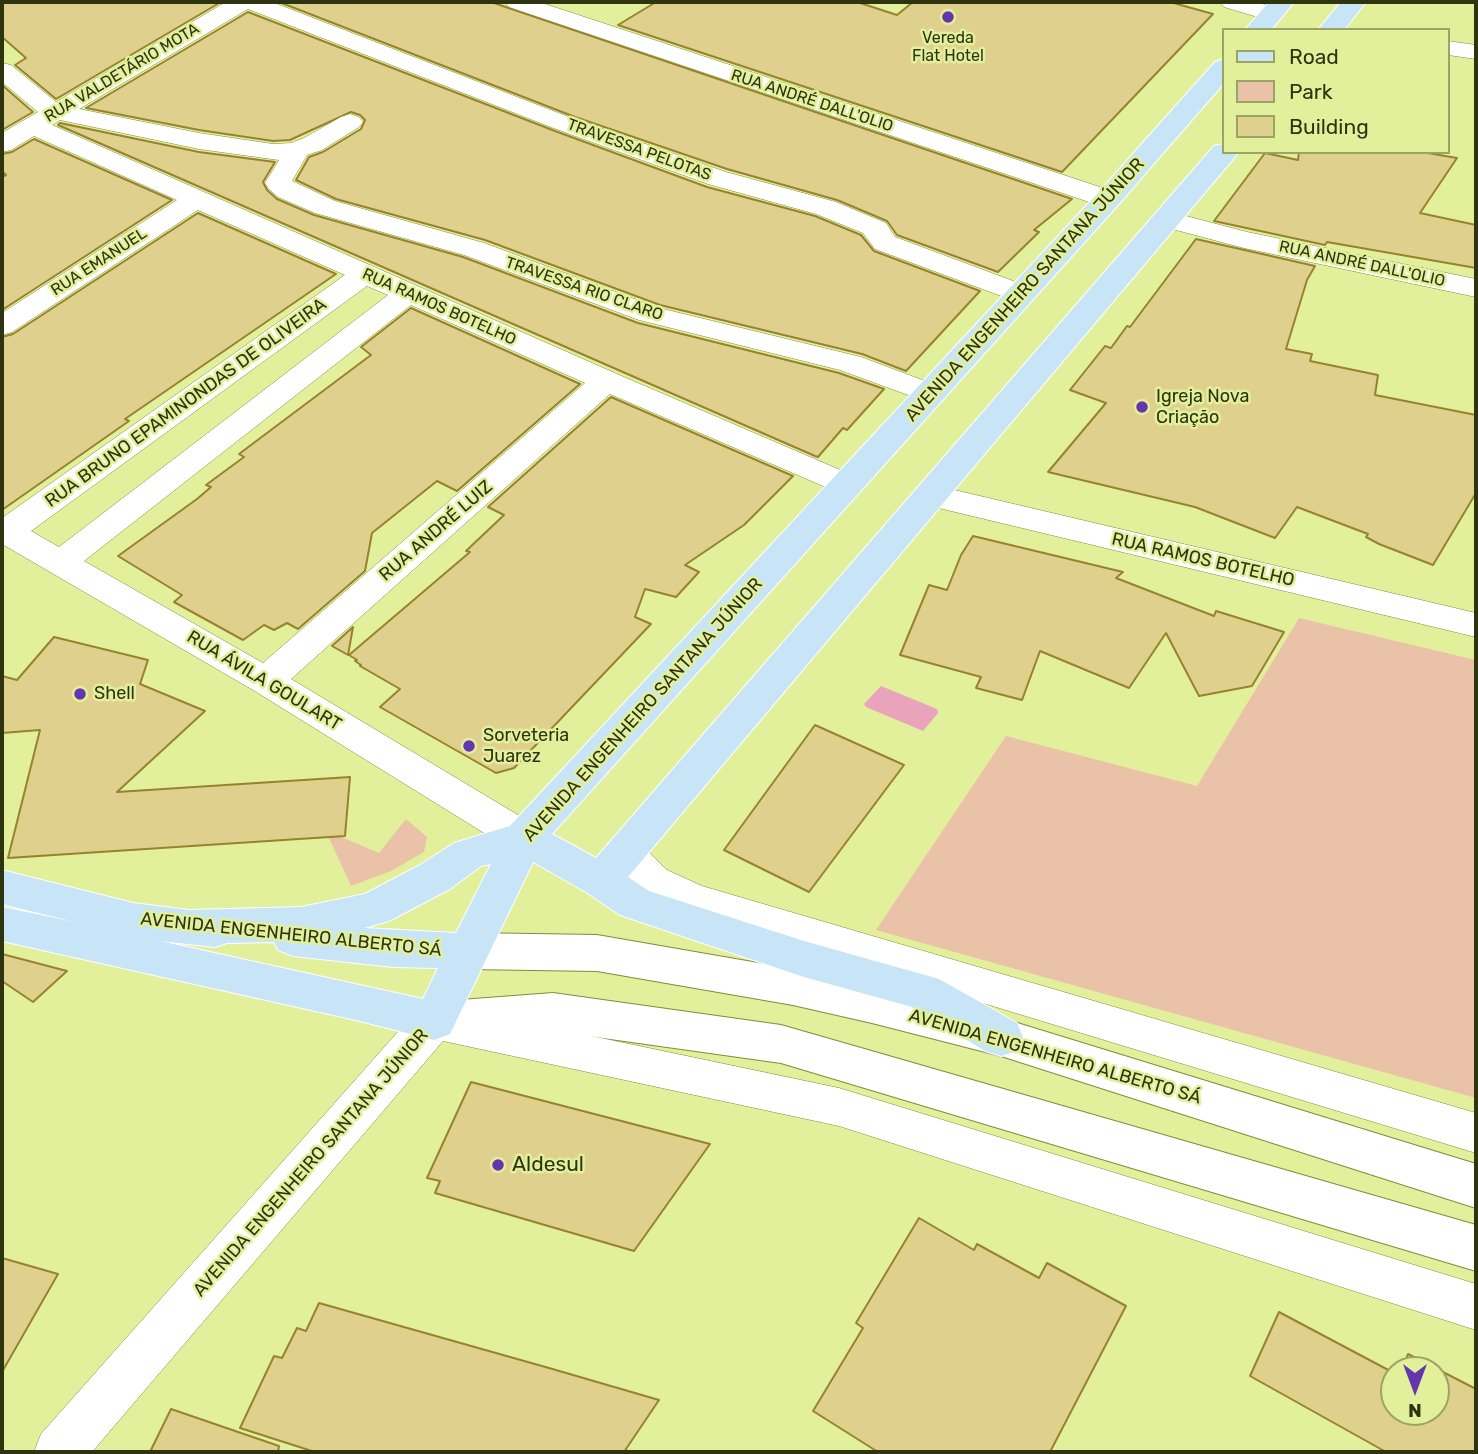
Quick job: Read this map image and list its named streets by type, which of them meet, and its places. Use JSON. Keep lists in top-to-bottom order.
{
  "streets": {
    "main road": ["AVENIDA ENGENHEIRO SANTANA JÚNIOR", "AVENIDA ENGENHEIRO ALBERTO SÁ"],
    "street": [
      "RUA VALDETÁRIO MOTA",
      "RUA ANDRÉ DALL'OLIO",
      "TRAVESSA PELOTAS",
      "RUA EMANUEL",
      "TRAVESSA RIO CLARO",
      "RUA RAMOS BOTELHO",
      "RUA BRUNO EPAMINONDAS DE OLIVEIRA",
      "RUA ANDRÉ LUIZ",
      "RUA ÁVILA GOULART"
    ]
  },
  "crossings": [
    ["RUA VALDETÁRIO MOTA", "RUA RAMOS BOTELHO"],
    ["RUA ANDRÉ DALL'OLIO", "AVENIDA ENGENHEIRO SANTANA JÚNIOR"],
    ["TRAVESSA PELOTAS", "AVENIDA ENGENHEIRO SANTANA JÚNIOR"],
    ["RUA EMANUEL", "RUA RAMOS BOTELHO"],
    ["TRAVESSA RIO CLARO", "AVENIDA ENGENHEIRO SANTANA JÚNIOR"],
    ["AVENIDA ENGENHEIRO SANTANA JÚNIOR", "RUA RAMOS BOTELHO"],
    ["AVENIDA ENGENHEIRO SANTANA JÚNIOR", "RUA ÁVILA GOULART"],
    ["AVENIDA ENGENHEIRO SANTANA JÚNIOR", "AVENIDA ENGENHEIRO ALBERTO SÁ"],
    ["RUA RAMOS BOTELHO", "RUA BRUNO EPAMINONDAS DE OLIVEIRA"],
    ["RUA RAMOS BOTELHO", "RUA ANDRÉ LUIZ"],
    ["RUA BRUNO EPAMINONDAS DE OLIVEIRA", "RUA ÁVILA GOULART"],
    ["RUA ANDRÉ LUIZ", "RUA ÁVILA GOULART"]
  ],
  "places": [
    "Vereda Flat Hotel",
    "Igreja Nova Criação",
    "Shell",
    "Sorveteria Juarez",
    "Aldesul"
  ],
  "legend": ["Road", "Park", "Building"],
  "north": "bottom"
}
